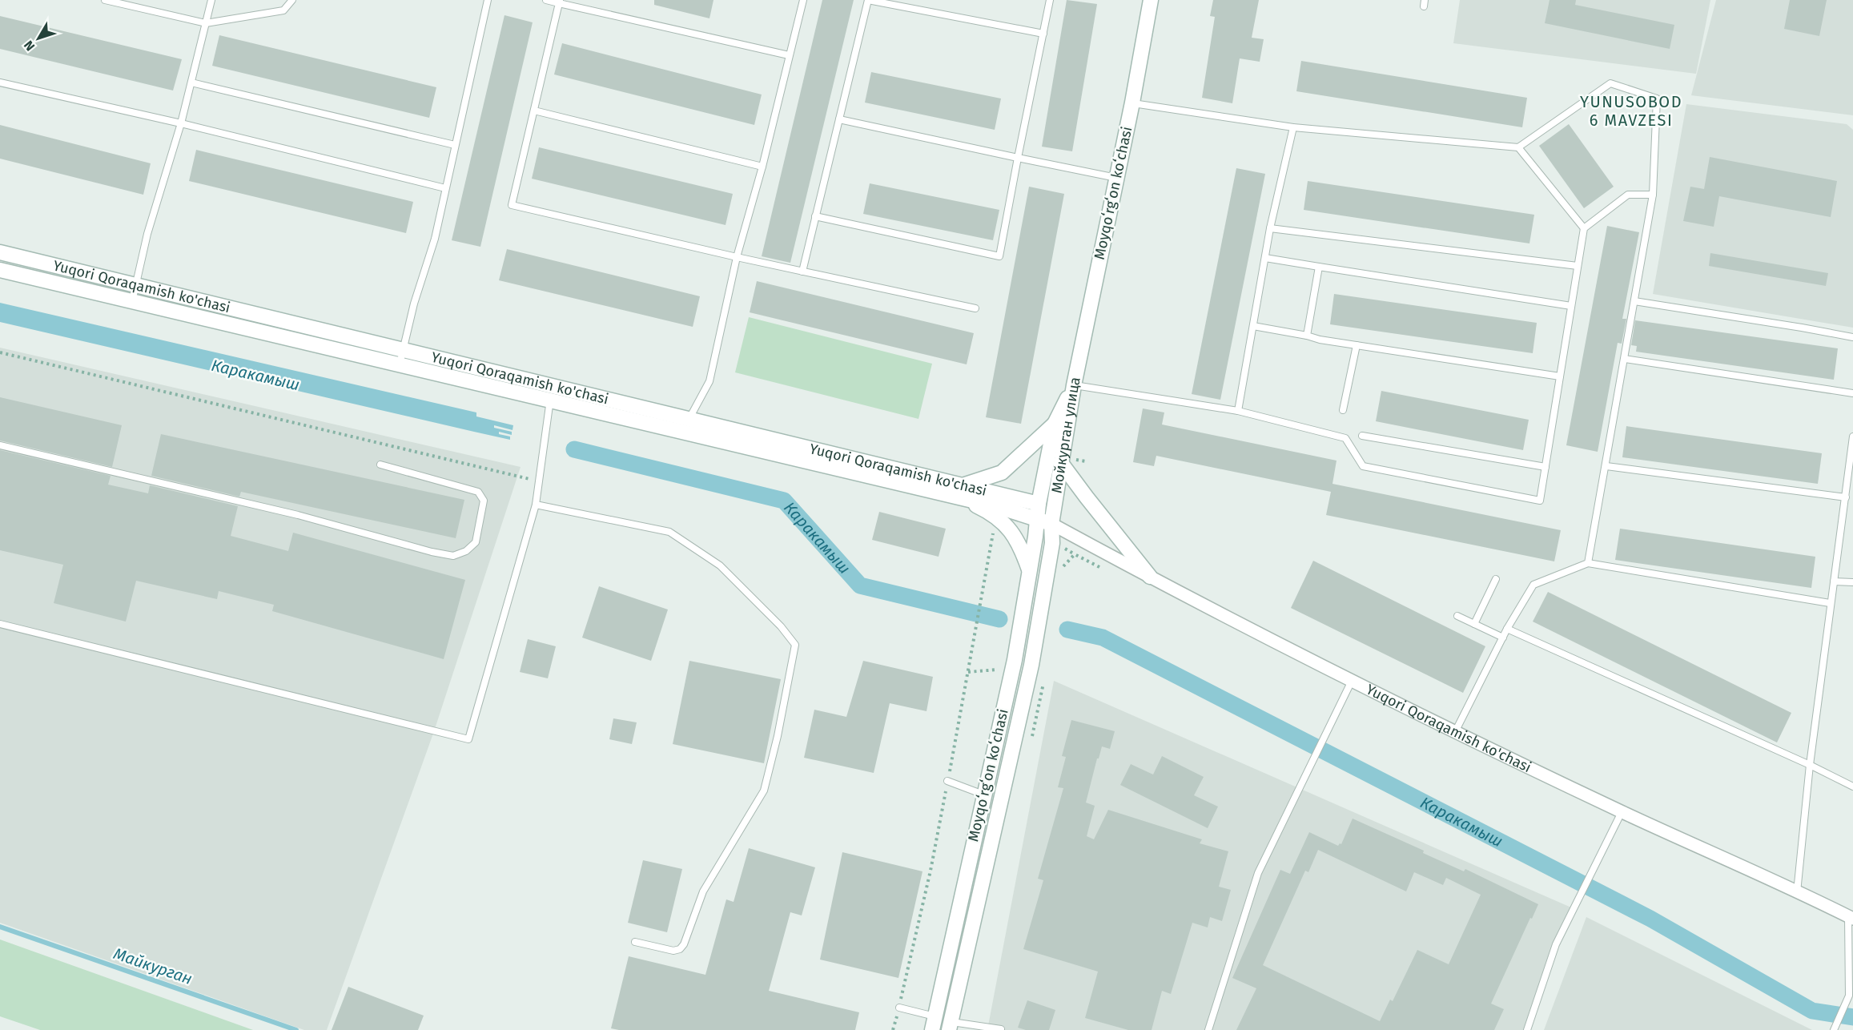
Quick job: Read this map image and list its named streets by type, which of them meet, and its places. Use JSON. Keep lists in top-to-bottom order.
{
  "streets": {
    "main road": ["Moyqoʻrgʻon koʻchasi", "Yuqori Qoraqamish ko'chasi", "Мойкурган улица"]
  },
  "crossings": [
    ["Moyqoʻrgʻon koʻchasi", "Yuqori Qoraqamish ko'chasi"],
    ["Moyqoʻrgʻon koʻchasi", "Мойкурган улица"],
    ["Yuqori Qoraqamish ko'chasi", "Мойкурган улица"]
  ],
  "districts": ["YUNUSOBOD 6 MAVZESI"],
  "water": ["Каракамыш", "Майкурган"],
  "north": "bottom left"
}
